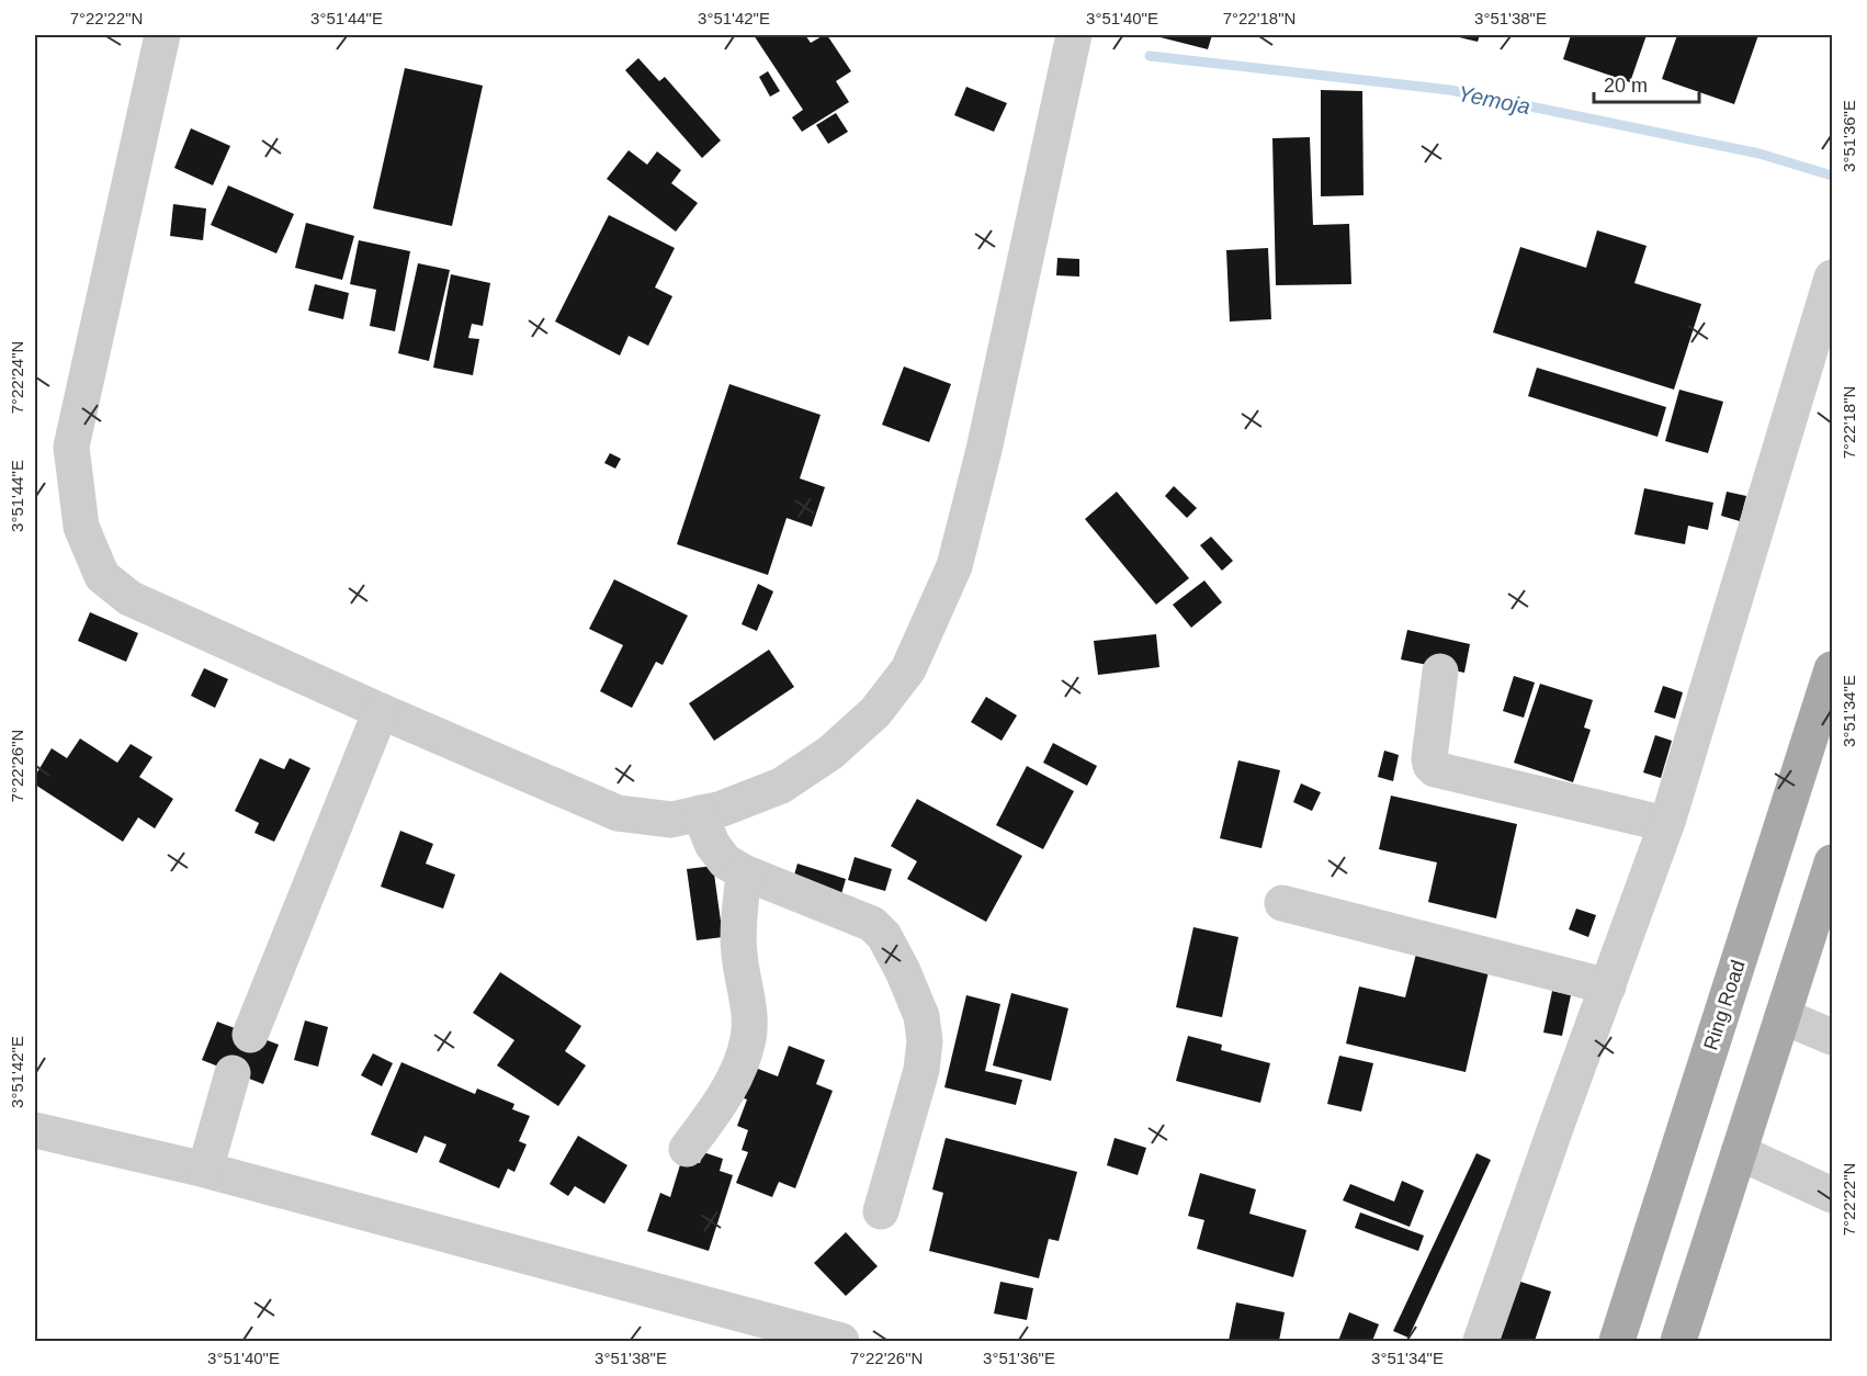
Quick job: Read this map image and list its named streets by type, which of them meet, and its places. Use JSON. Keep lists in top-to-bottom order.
{
  "streets": {
    "main road": ["Ring Road"]
  },
  "water": ["Yemoja"],
  "scale_bar": "20 m",
  "coordinates": [
    "7°22'22\"N",
    "3°51'44\"E",
    "3°51'42\"E",
    "3°51'40\"E",
    "7°22'18\"N",
    "3°51'38\"E",
    "3°51'36\"E",
    "7°22'24\"N",
    "3°51'34\"E",
    "7°22'26\"N"
  ]
}
